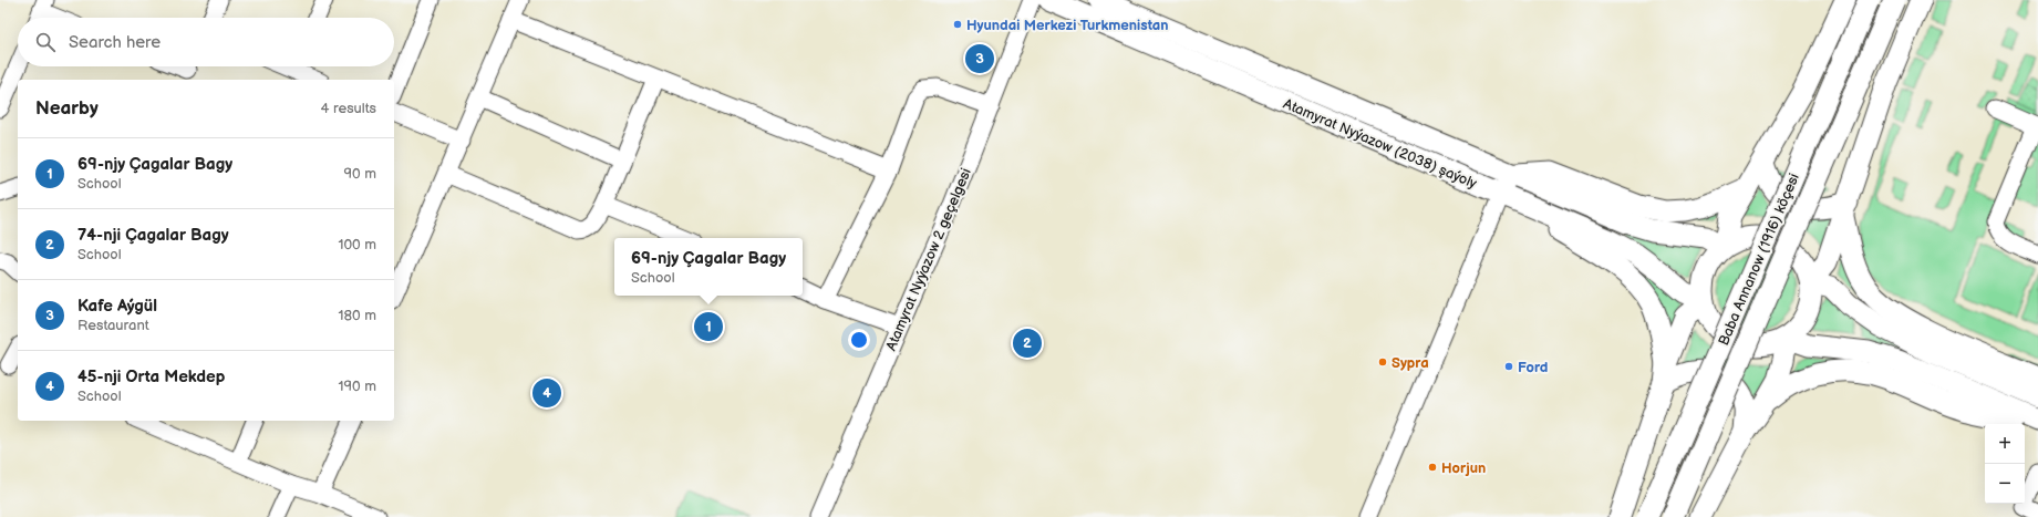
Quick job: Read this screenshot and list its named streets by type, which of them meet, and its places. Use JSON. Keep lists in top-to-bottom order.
{
  "streets": {
    "main road": ["Atamyrat Nyýazow (2038) şaýoly", "Baba Annanow (1916) köçesi"],
    "street": ["Atamyrat Nyýazow 2 geçelgesi"]
  },
  "places": [
    "Hyundai Merkezi Turkmenistan",
    "Sypra",
    "Ford",
    "Horjun"
  ],
  "page": {
    "search": "Search here",
    "pins": [
      "3",
      "1",
      "2",
      "4"
    ],
    "heading": ["Nearby", "4 results"],
    "list": [
      {
        "mark": "1",
        "name": "69-njy Çagalar Bagy",
        "note": "School",
        "value": "90 m"
      },
      {
        "mark": "2",
        "name": "74-nji Çagalar Bagy",
        "note": "School",
        "value": "100 m"
      },
      {
        "mark": "3",
        "name": "Kafe Aýgül",
        "note": "Restaurant",
        "value": "180 m"
      },
      {
        "mark": "4",
        "name": "45-nji Orta Mekdep",
        "note": "School",
        "value": "190 m"
      }
    ],
    "popup": ["69-njy Çagalar Bagy", "School"],
    "map_buttons": ["+", "−"]
  }
}
